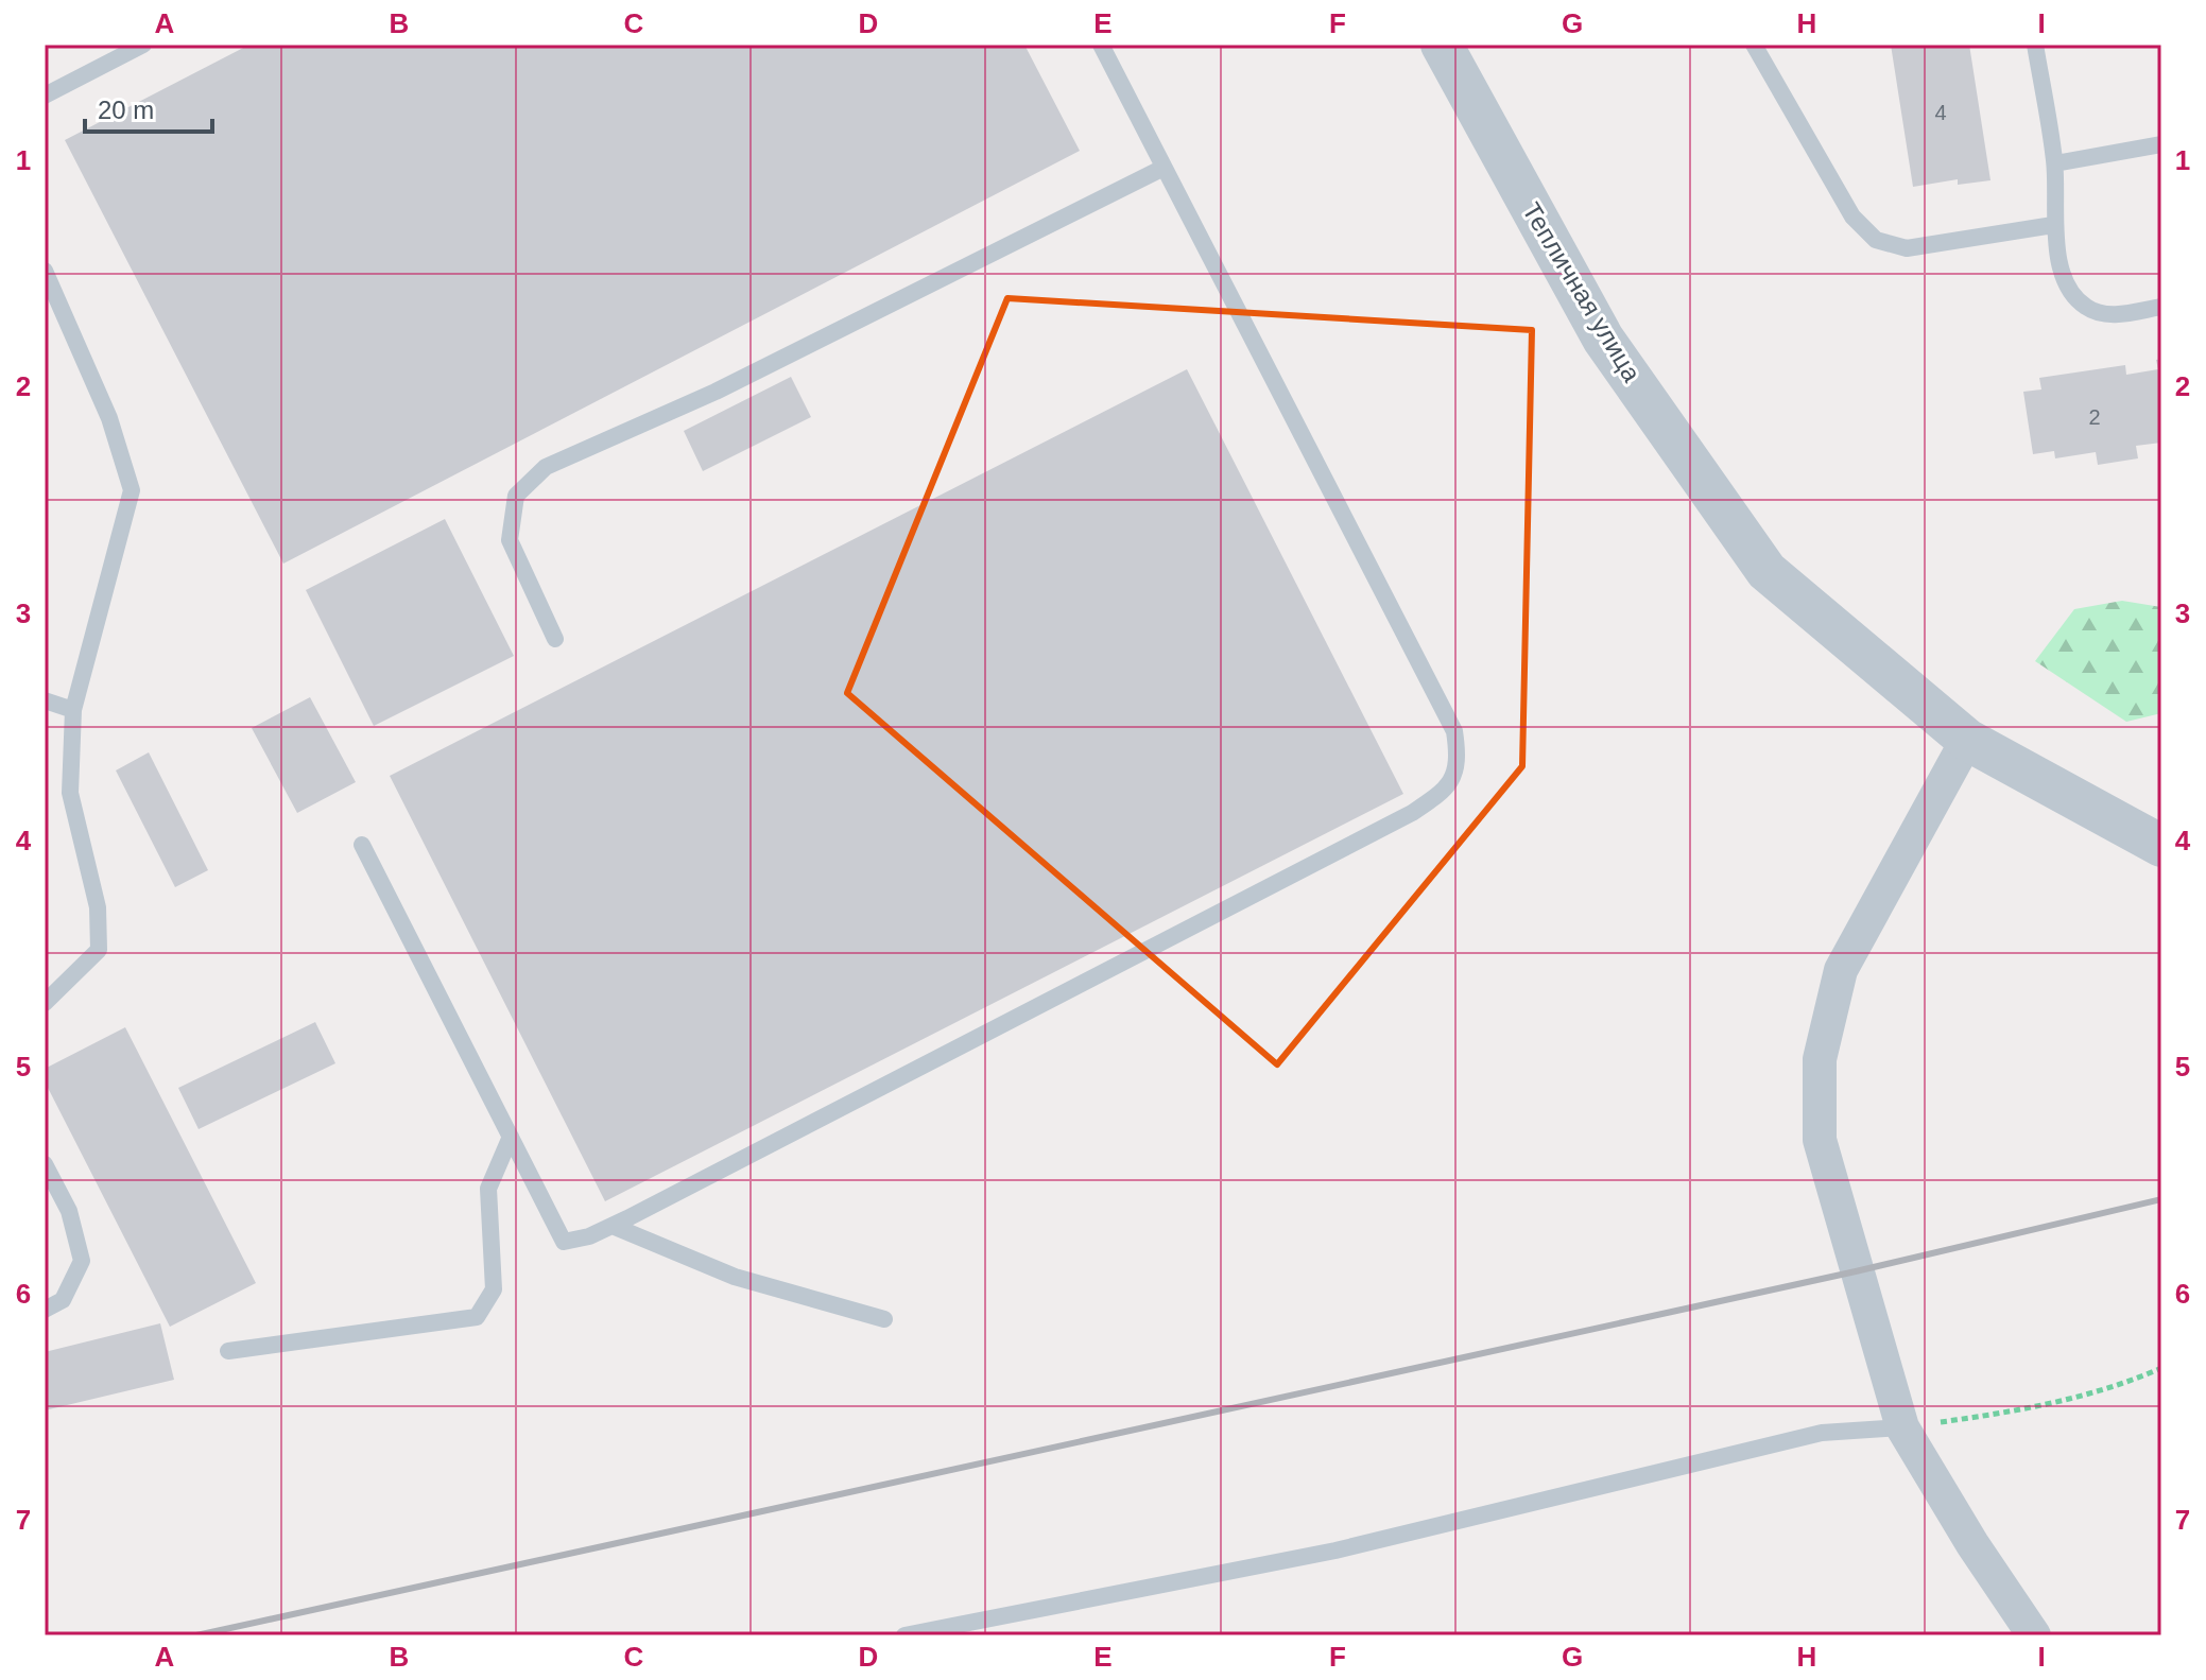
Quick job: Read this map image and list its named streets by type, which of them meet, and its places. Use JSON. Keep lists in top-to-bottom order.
{
  "streets": {
    "street": ["Тепличная улица"]
  },
  "house_numbers": ["4", "2"],
  "scale_bar": "20 m",
  "grid": {
    "columns": [
      "A",
      "B",
      "C",
      "D",
      "E",
      "F",
      "G",
      "H",
      "I"
    ],
    "rows": [
      "1",
      "2",
      "3",
      "4",
      "5",
      "6",
      "7"
    ]
  }
}
